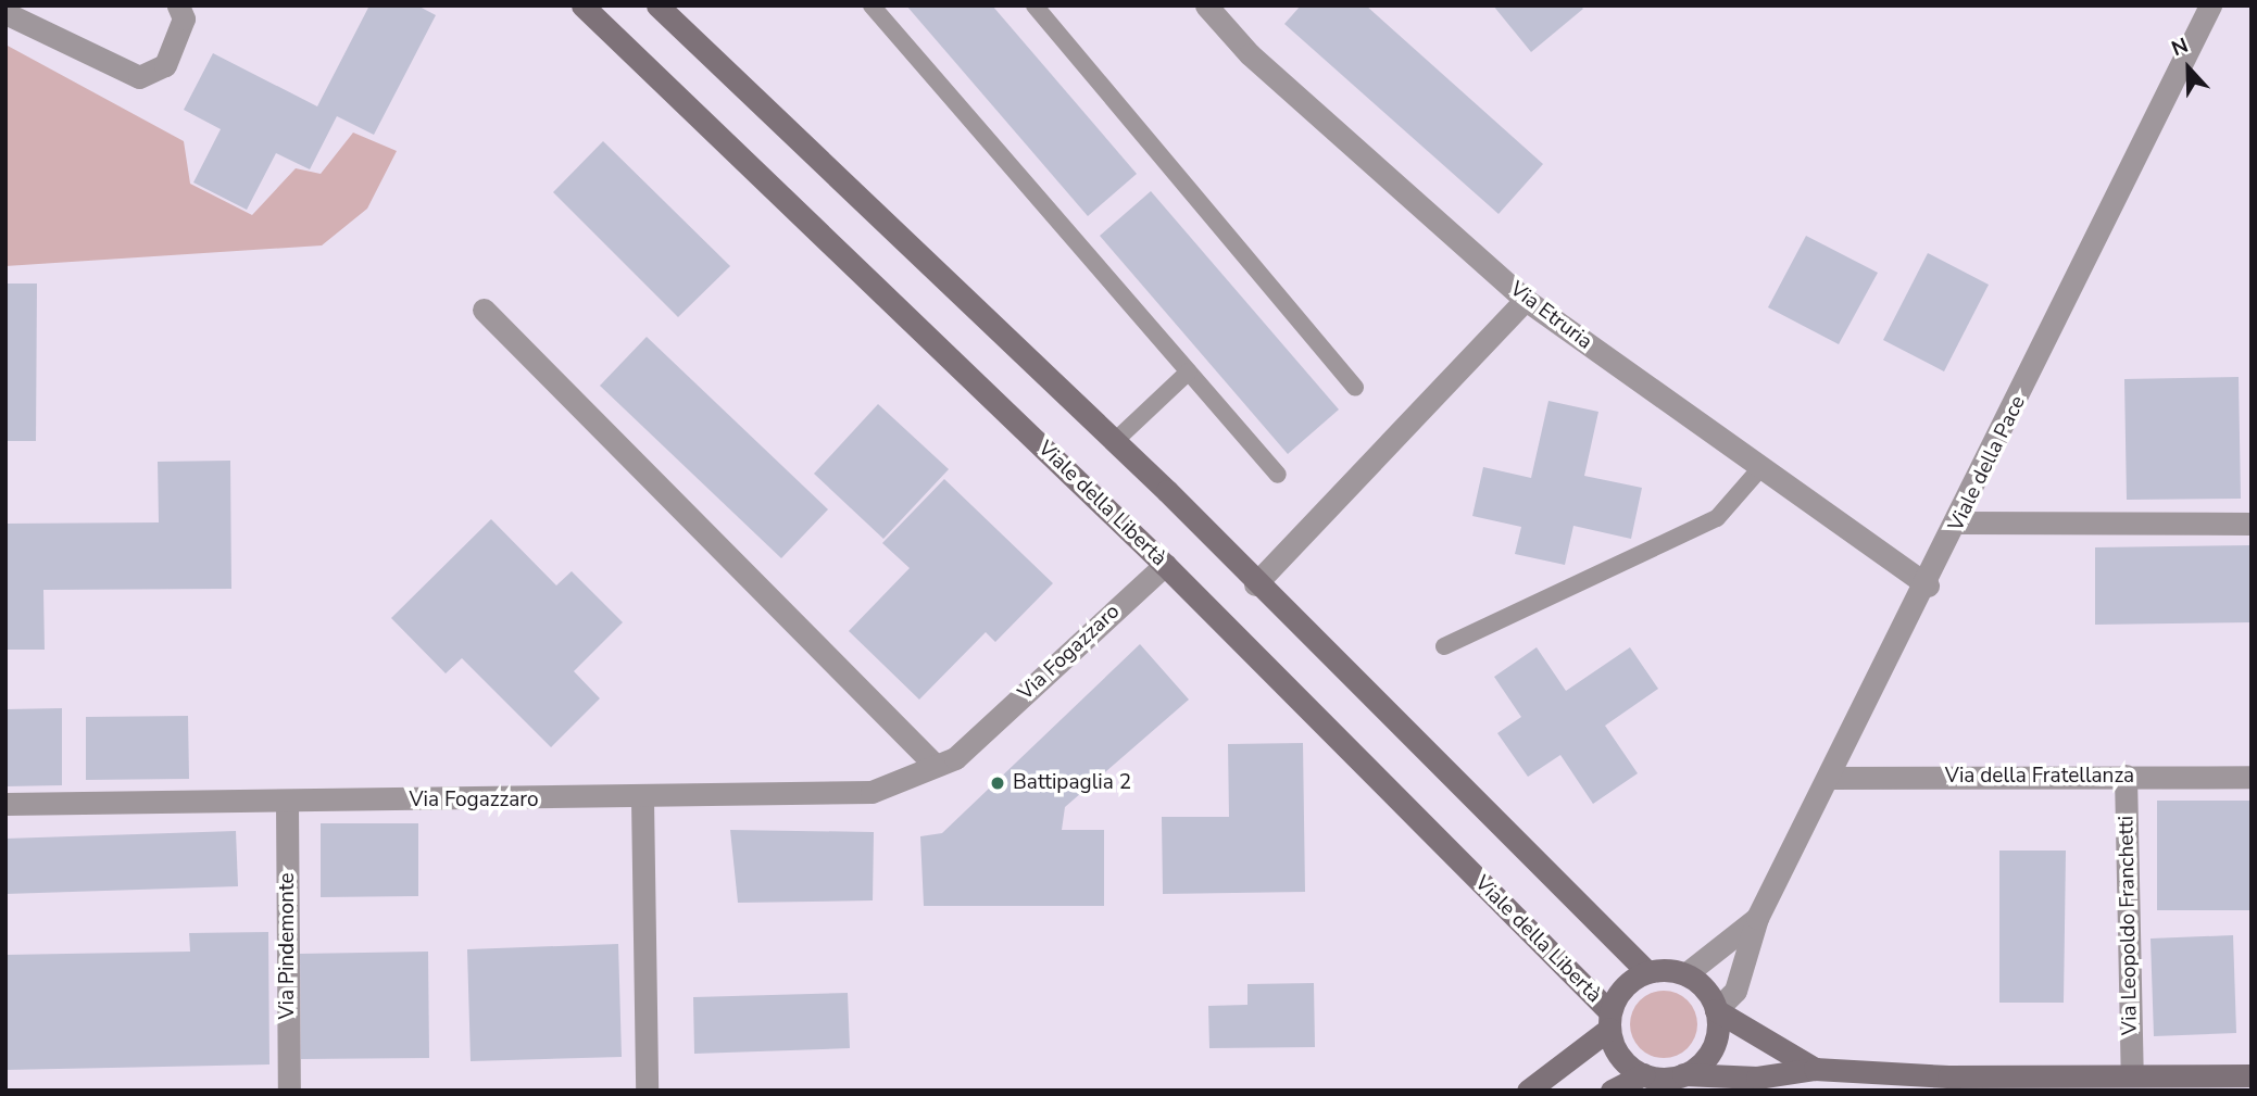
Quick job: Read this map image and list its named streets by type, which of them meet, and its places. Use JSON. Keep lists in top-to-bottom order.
{
  "streets": {
    "street": [
      "Via Etruria",
      "Viale della Pace",
      "Viale della Libertà",
      "Via Fogazzaro",
      "Via della Fratellanza",
      "Via Leopoldo Franchetti",
      "Via Pindemonte"
    ]
  },
  "crossings": [
    ["Via Etruria", "Viale della Pace"],
    ["Viale della Pace", "Viale della Libertà"],
    ["Viale della Pace", "Via della Fratellanza"],
    ["Viale della Libertà", "Via Fogazzaro"],
    ["Via Fogazzaro", "Via Pindemonte"],
    ["Via della Fratellanza", "Via Leopoldo Franchetti"]
  ],
  "places": ["Battipaglia 2"],
  "north": "top"
}
